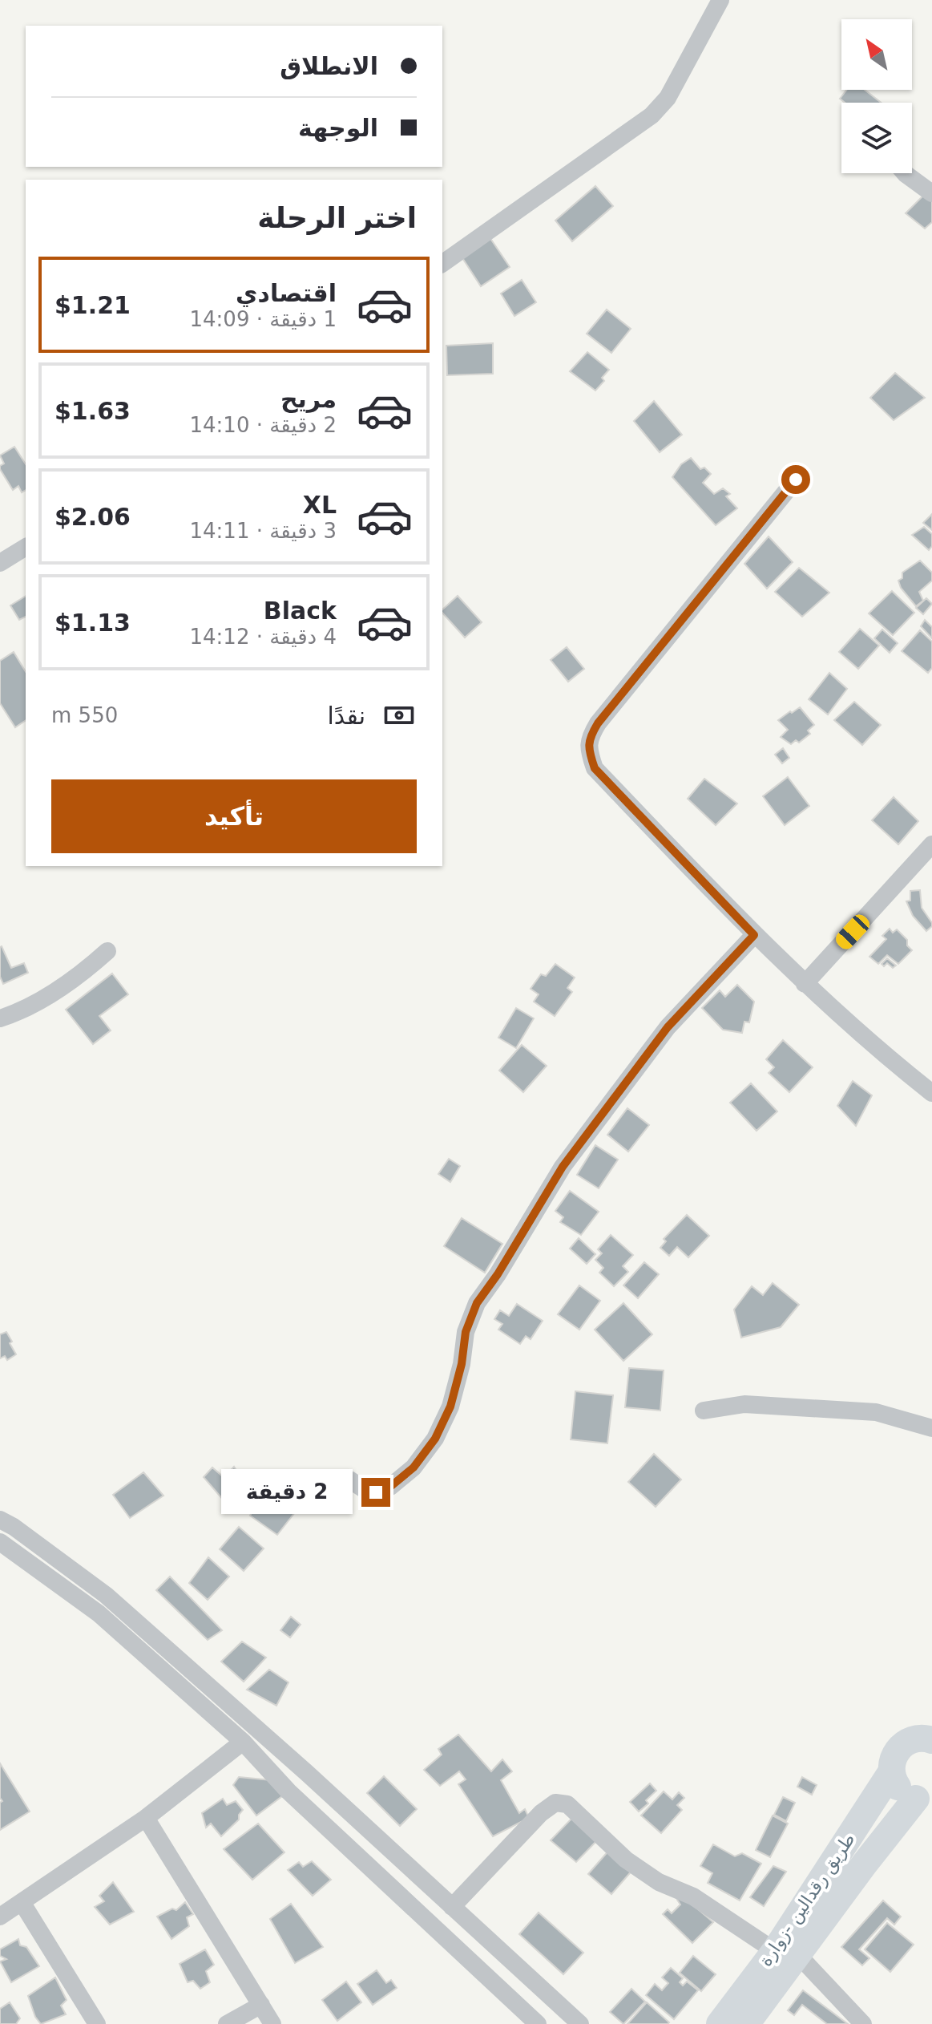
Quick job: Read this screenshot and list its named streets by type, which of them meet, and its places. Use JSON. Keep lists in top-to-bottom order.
{
  "streets": {
    "main road": ["طريق رقدالين -زوارة"]
  },
  "north": "top left",
  "page": {
    "banner": ["الانطلاق", "الوجهة"],
    "heading": "اختر الرحلة",
    "list": [
      {
        "name": "اقتصادي",
        "note": "1 دقيقة · 14:09",
        "value": "$1.21"
      },
      {
        "name": "مريح",
        "note": "2 دقيقة · 14:10",
        "value": "$1.63"
      },
      {
        "name": "XL",
        "note": "3 دقيقة · 14:11",
        "value": "$2.06"
      },
      {
        "name": "Black",
        "note": "4 دقيقة · 14:12",
        "value": "$1.13"
      }
    ],
    "pay": ["نقدًا", "550 m"],
    "buttons": "تأكيد",
    "bubble": "2 دقيقة"
  }
}
